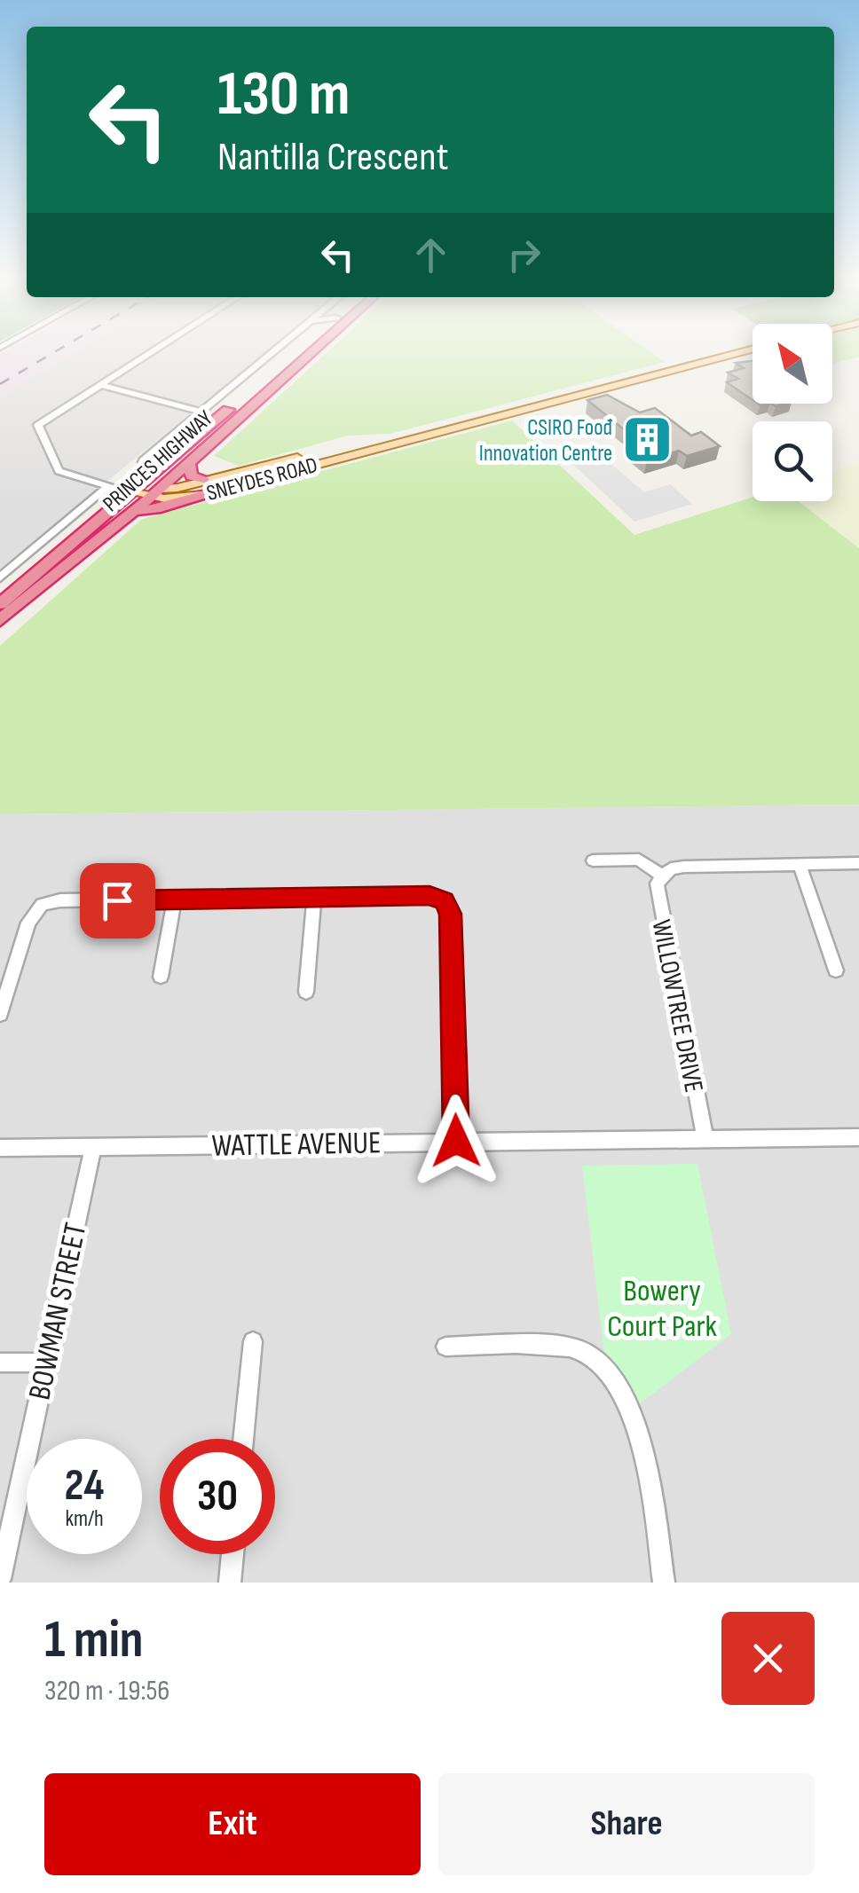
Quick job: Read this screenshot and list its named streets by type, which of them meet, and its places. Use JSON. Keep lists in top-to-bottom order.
{
  "streets": {
    "highway": ["PRINCES HIGHWAY"],
    "main road": ["SNEYDES ROAD"],
    "street": ["WILLOWTREE DRIVE", "WATTLE AVENUE", "BOWMAN STREET"]
  },
  "crossings": [
    ["PRINCES HIGHWAY", "SNEYDES ROAD"],
    ["WILLOWTREE DRIVE", "WATTLE AVENUE"],
    ["WATTLE AVENUE", "BOWMAN STREET"]
  ],
  "parks": ["Bowery Court Park"],
  "places": {
    "building": ["CSIRO Foođ Innovation Centre"]
  },
  "north": "top left",
  "page": {
    "turn": ["130 m", "Nantilla Crescent"],
    "speed": "24 km/h",
    "limit": "30",
    "heading": ["1 min", "320 m · 19:56"],
    "buttons": ["Exit", "Share"]
  }
}
